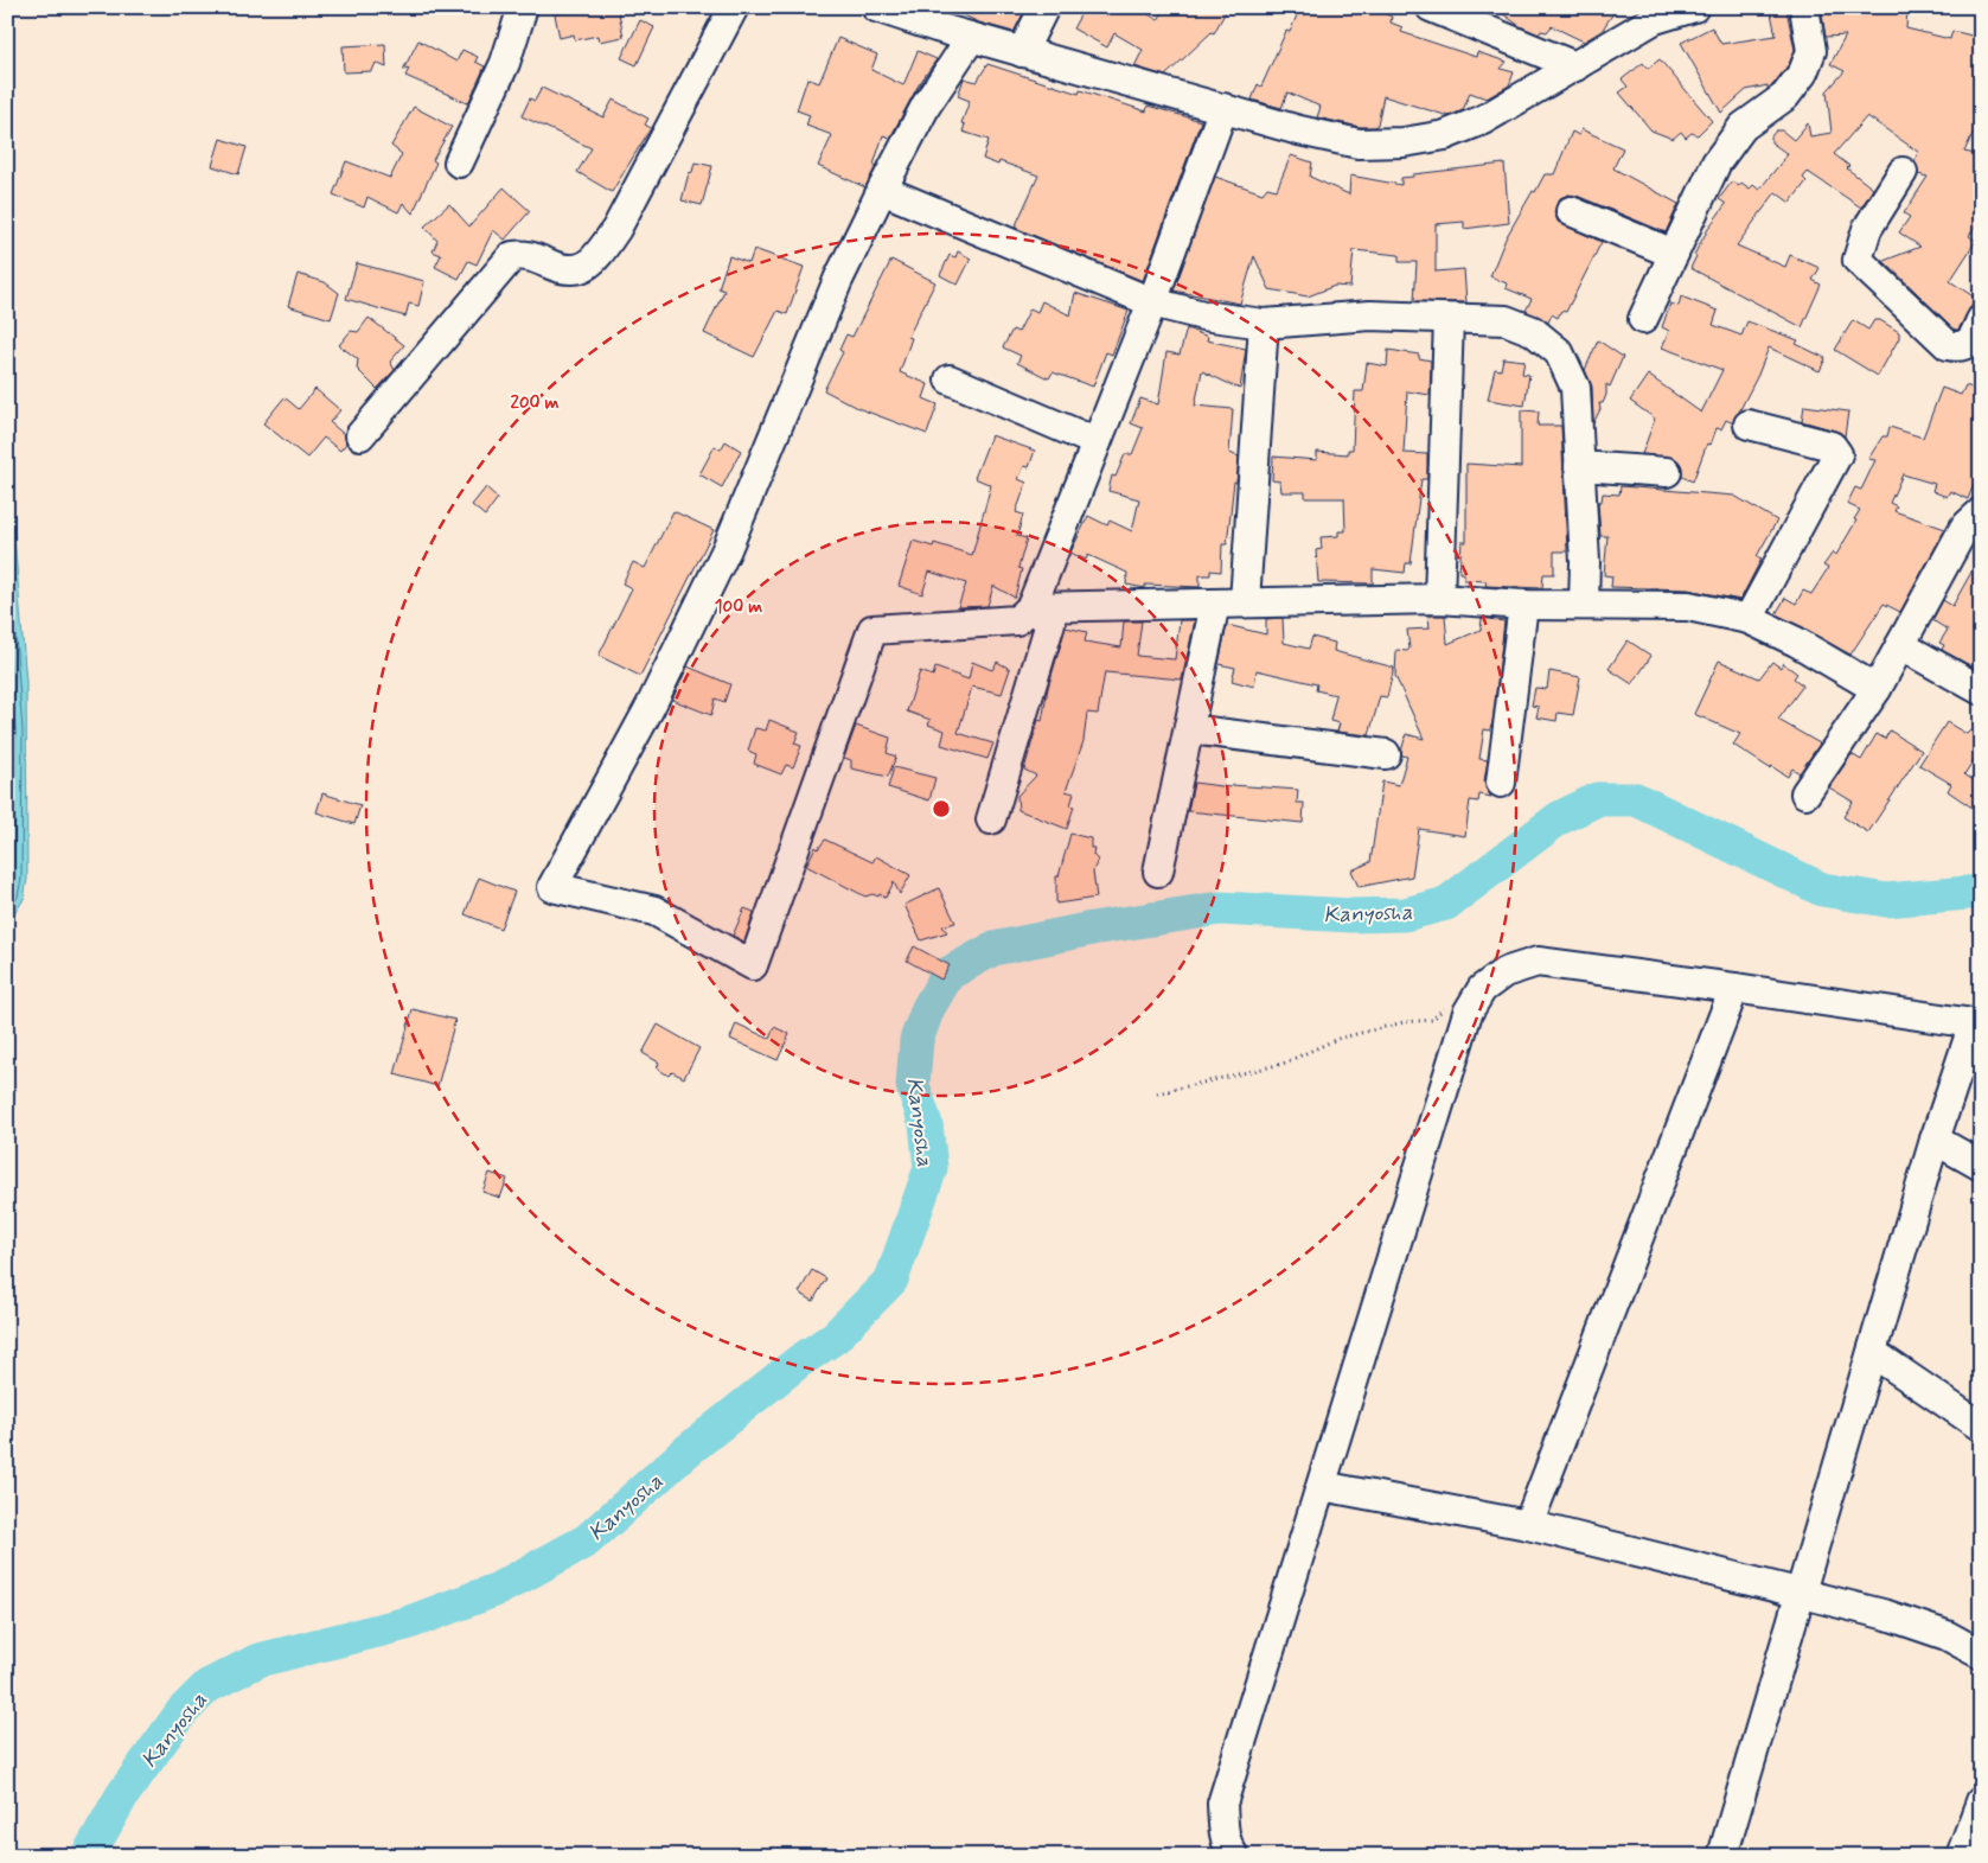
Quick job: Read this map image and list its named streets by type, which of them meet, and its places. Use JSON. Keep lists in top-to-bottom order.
{
  "water": ["Kanyosha"],
  "rings": ["200 m", "100 m"]
}
